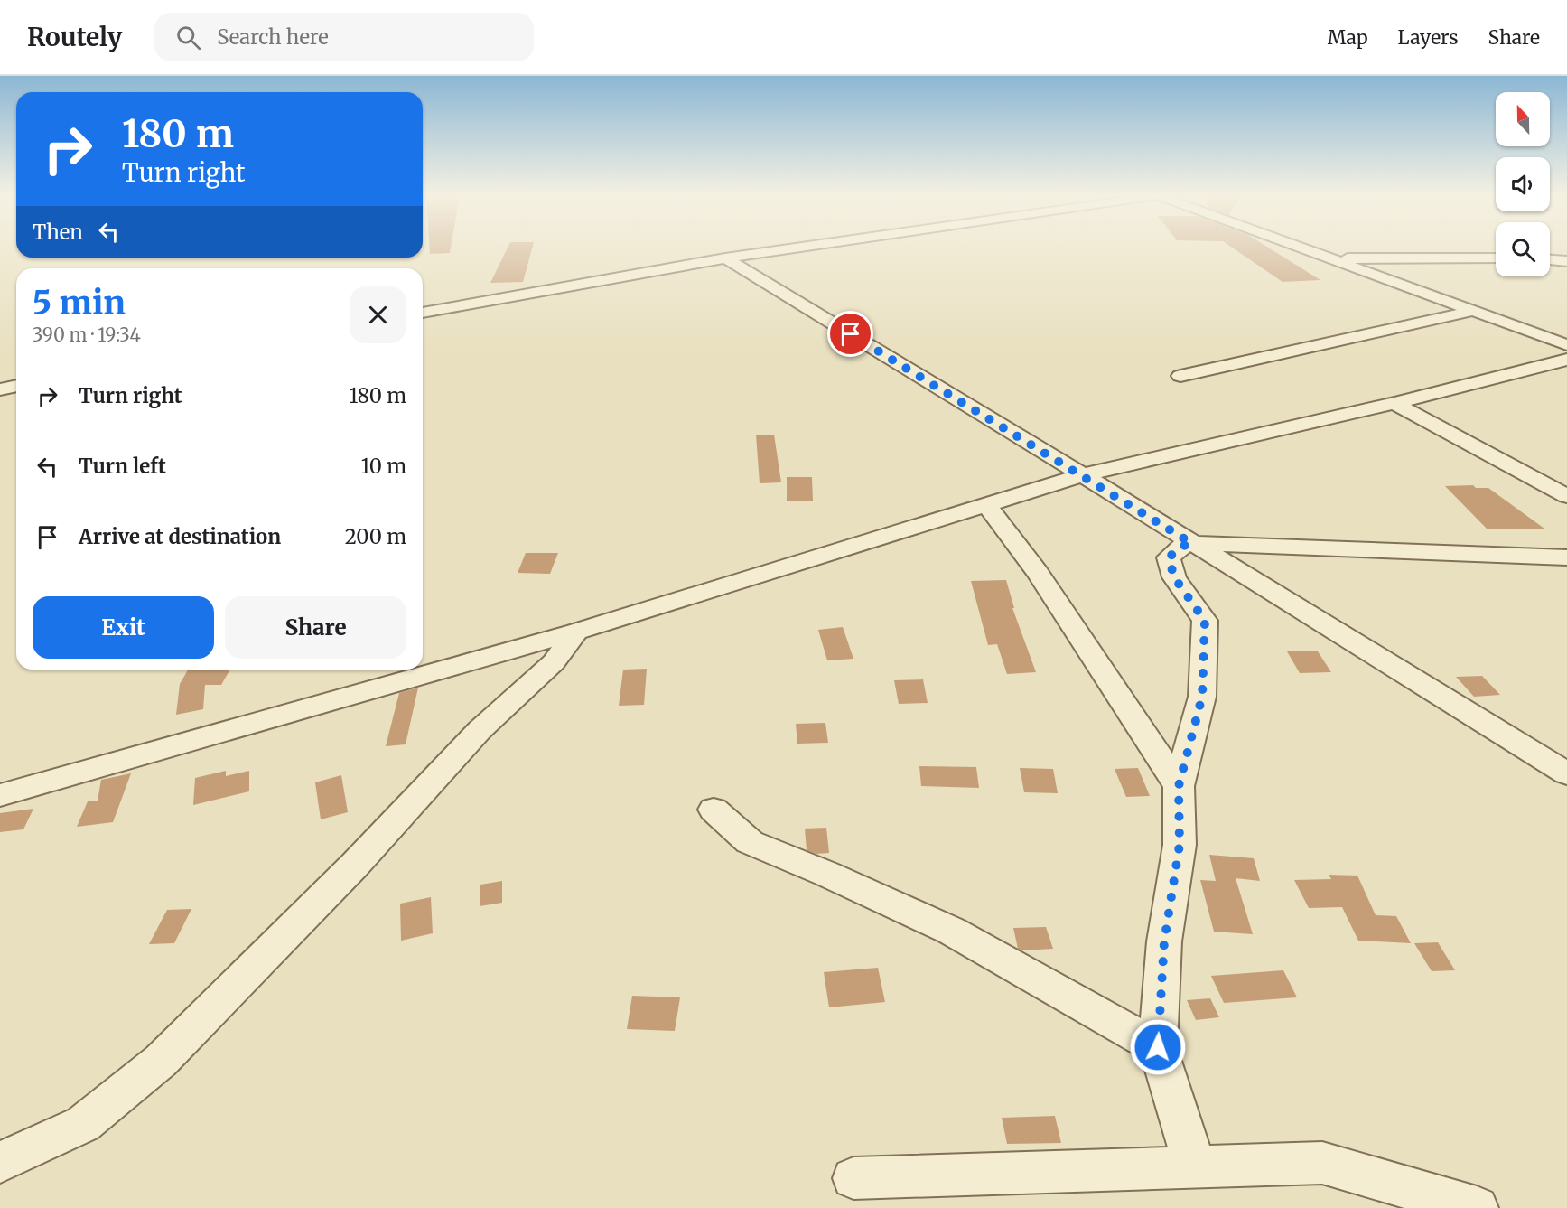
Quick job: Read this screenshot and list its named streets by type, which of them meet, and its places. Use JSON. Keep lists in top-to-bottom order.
{
  "north": "top",
  "page": {
    "header": "Routely",
    "search": "Search here",
    "nav": ["Map", "Layers", "Share"],
    "turn": ["180 m", "Turn right"],
    "then": "Then",
    "heading": ["5 min", "390 m · 19:34"],
    "list": [
      {
        "name": "Turn right",
        "value": "180 m"
      },
      {
        "name": "Turn left",
        "value": "10 m"
      },
      {
        "name": "Arrive at destination",
        "value": "200 m"
      }
    ],
    "buttons": ["Exit", "Share"]
  }
}
